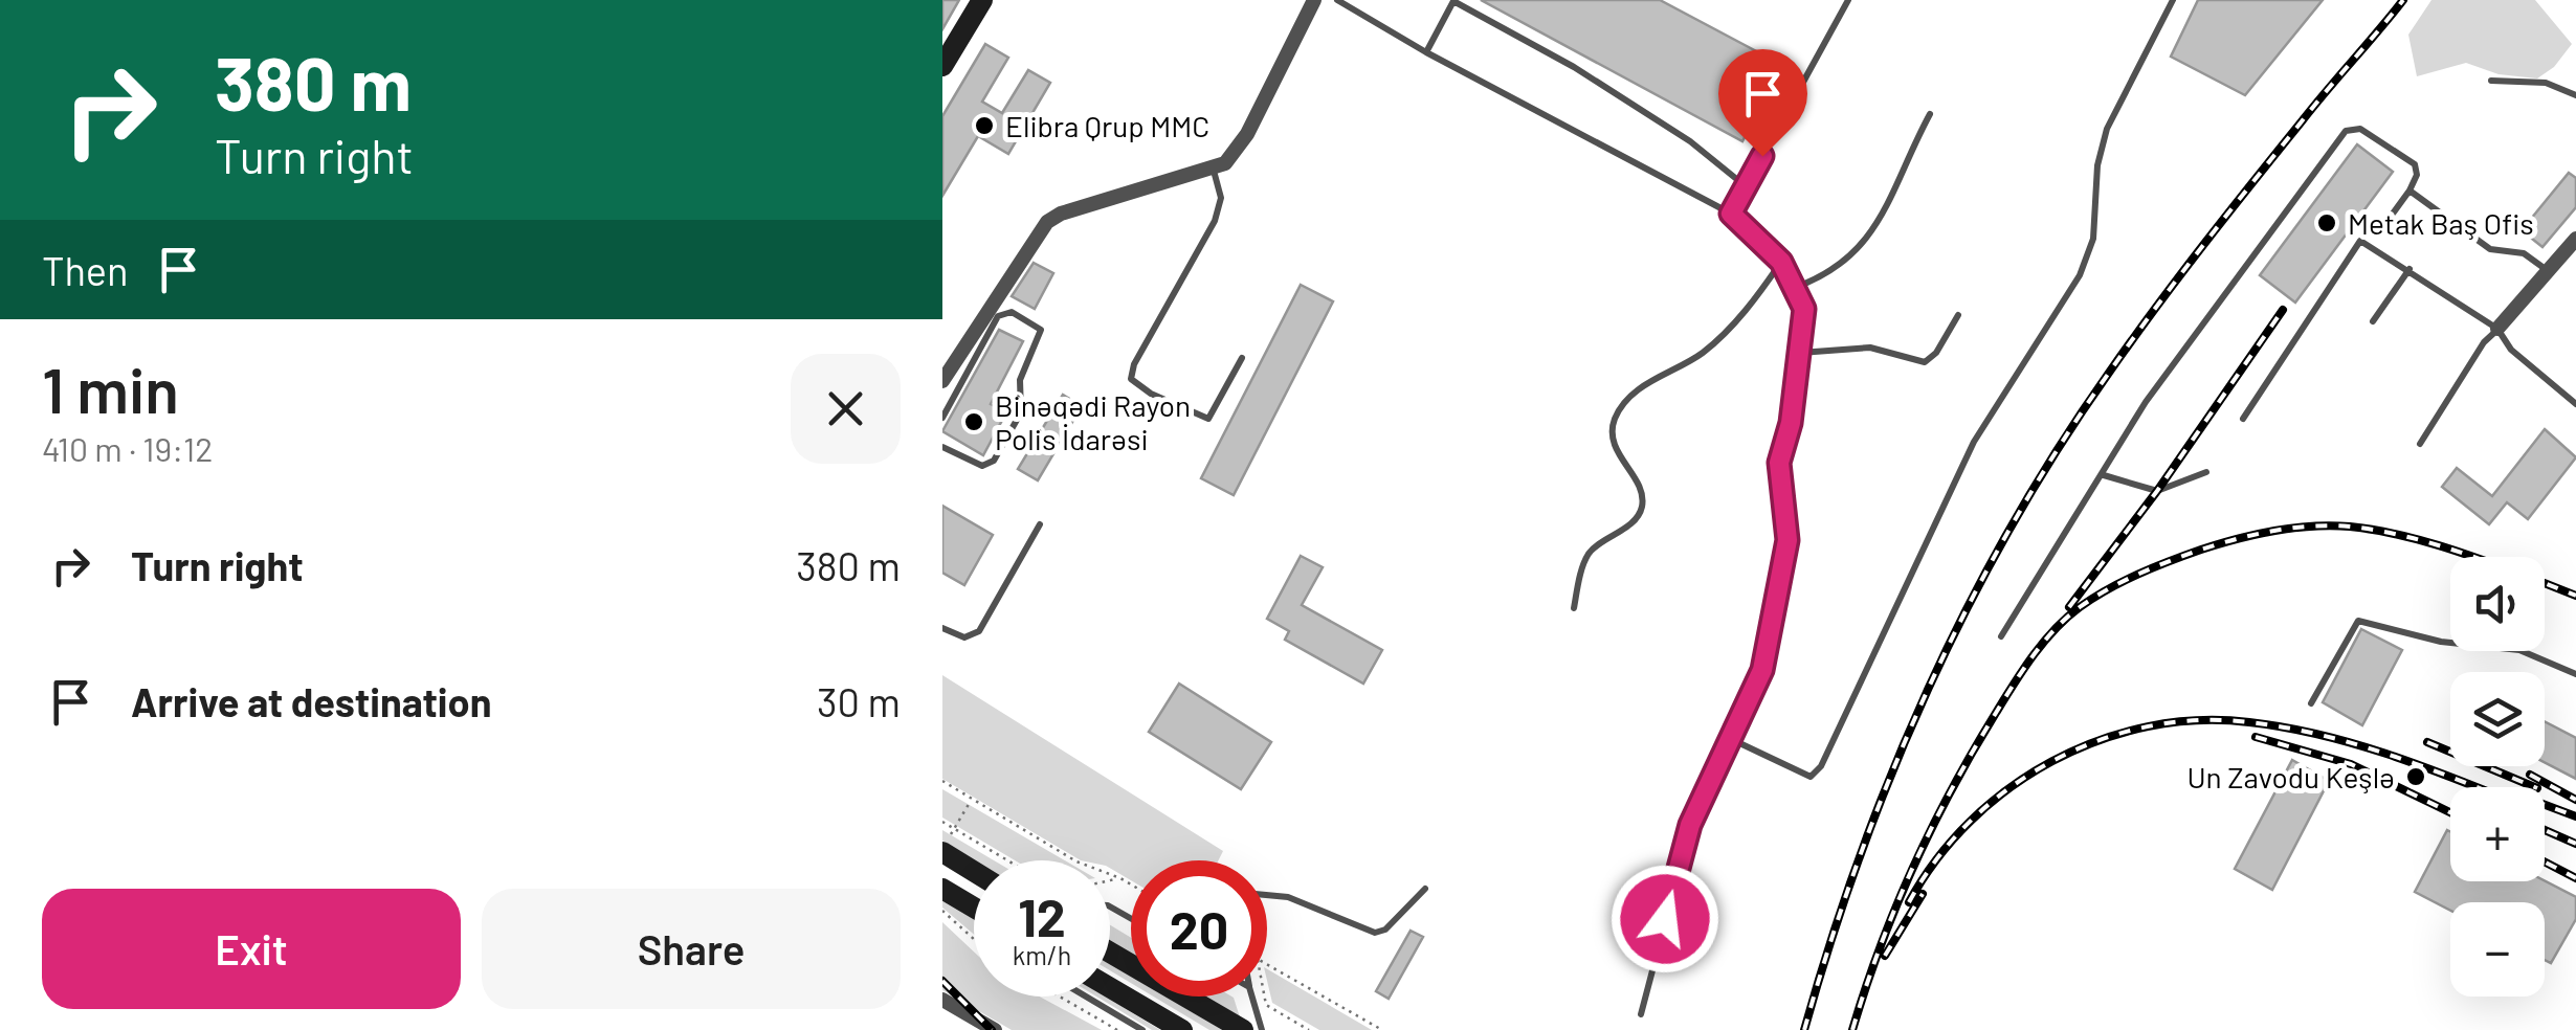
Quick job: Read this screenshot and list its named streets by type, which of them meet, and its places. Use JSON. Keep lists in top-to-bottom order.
{
  "places": [
    "Elibra Qrup MMC",
    "Metak Baş Ofis",
    "Binəqədi Rayon Polis İdarəsi",
    "Un Zavodu Keşlə"
  ],
  "page": {
    "turn": ["380 m", "Turn right"],
    "then": "Then",
    "heading": ["1 min", "410 m · 19:12"],
    "list": [
      {
        "name": "Turn right",
        "value": "380 m"
      },
      {
        "name": "Arrive at destination",
        "value": "30 m"
      }
    ],
    "map_buttons": ["+", "−"],
    "speed": "12 km/h",
    "limit": "20",
    "buttons": ["Exit", "Share"]
  }
}
